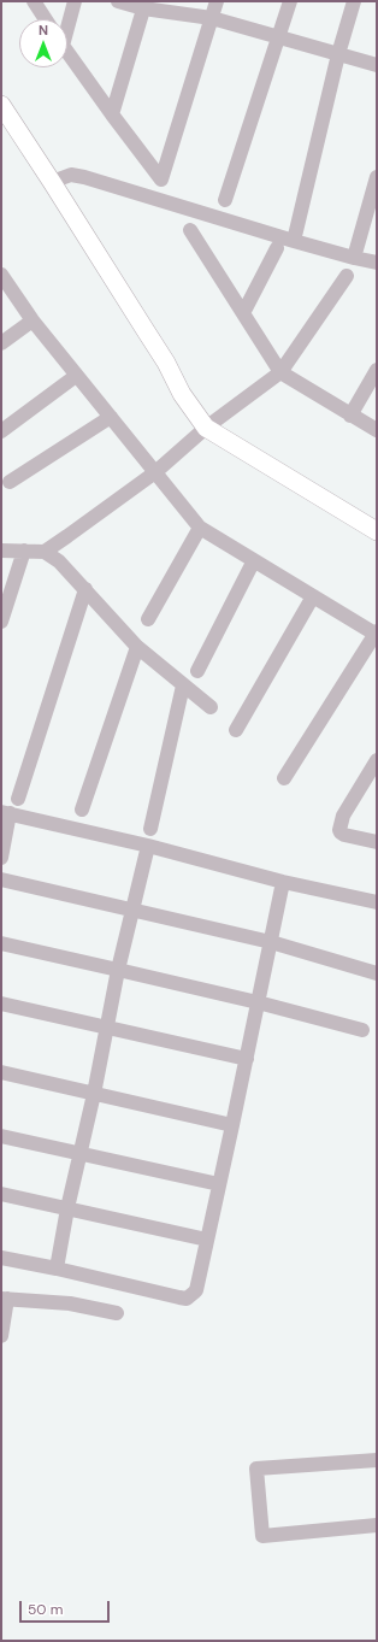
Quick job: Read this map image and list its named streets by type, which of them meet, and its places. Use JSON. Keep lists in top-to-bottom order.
{
  "scale_bar": "50 m",
  "north": "top"
}
